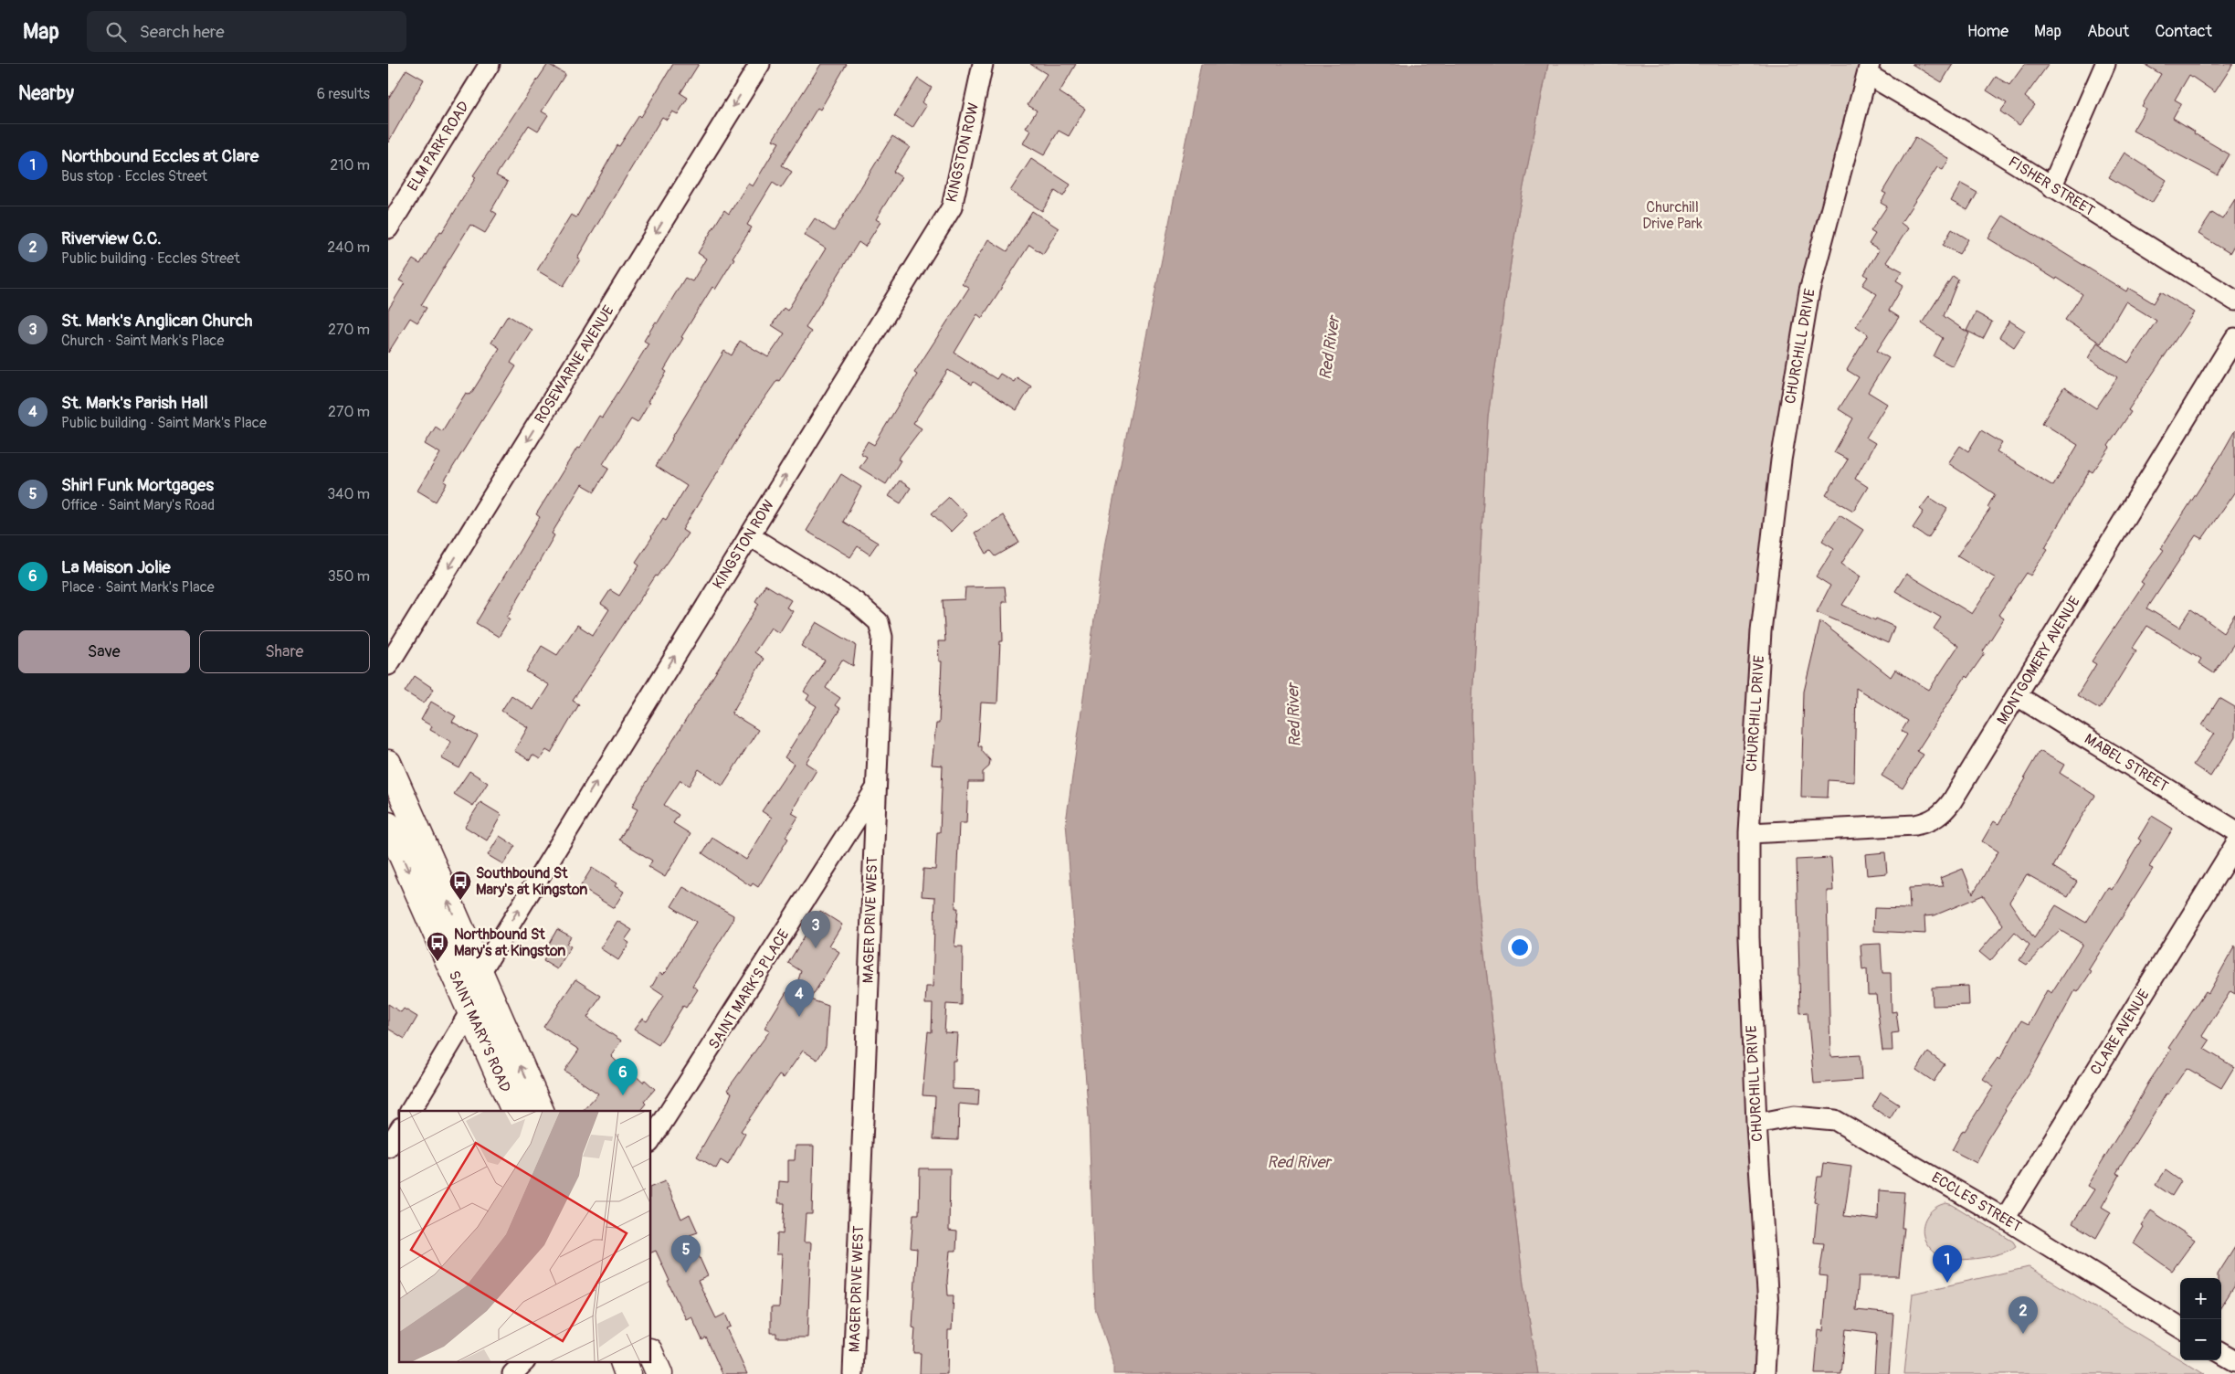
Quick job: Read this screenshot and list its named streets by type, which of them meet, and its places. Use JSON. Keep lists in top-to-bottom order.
{
  "streets": {
    "main road": ["SAINT MARY'S ROAD"],
    "street": [
      "ELM PARK ROAD",
      "KINGSTON ROW",
      "FISHER STREET",
      "CHURCHILL DRIVE",
      "ROSEWARNE AVENUE",
      "MONTGOMERY AVENUE",
      "MABEL STREET",
      "MAGER DRIVE WEST",
      "SAINT MARK'S PLACE",
      "CLARE AVENUE",
      "ECCLES STREET"
    ]
  },
  "crossings": [
    ["KINGSTON ROW", "MAGER DRIVE WEST"],
    ["KINGSTON ROW", "SAINT MARY'S ROAD"],
    ["FISHER STREET", "CHURCHILL DRIVE"],
    ["CHURCHILL DRIVE", "MONTGOMERY AVENUE"],
    ["CHURCHILL DRIVE", "ECCLES STREET"],
    ["MONTGOMERY AVENUE", "MABEL STREET"],
    ["MAGER DRIVE WEST", "SAINT MARK'S PLACE"],
    ["CLARE AVENUE", "ECCLES STREET"]
  ],
  "one_way": ["KINGSTON ROW", "ROSEWARNE AVENUE"],
  "water": ["Red River"],
  "parks": ["Churchill Drive Park"],
  "places": {
    "bus stop": ["Southbound St Mary's at Kingston", "Northbound St Mary's at Kingston"]
  },
  "page": {
    "header": "Map",
    "search": "Search here",
    "nav": [
      "Home",
      "Map",
      "About",
      "Contact"
    ],
    "heading": ["Nearby", "6 results"],
    "list": [
      {
        "mark": "1",
        "name": "Northbound Eccles at Clare",
        "note": "Bus stop · Eccles Street",
        "value": "210 m"
      },
      {
        "mark": "2",
        "name": "Riverview C.C.",
        "note": "Public building · Eccles Street",
        "value": "240 m"
      },
      {
        "mark": "3",
        "name": "St. Mark's Anglican Church",
        "note": "Church · Saint Mark's Place",
        "value": "270 m"
      },
      {
        "mark": "4",
        "name": "St. Mark's Parish Hall",
        "note": "Public building · Saint Mark's Place",
        "value": "270 m"
      },
      {
        "mark": "5",
        "name": "Shirl Funk Mortgages",
        "note": "Office · Saint Mary's Road",
        "value": "340 m"
      },
      {
        "mark": "6",
        "name": "La Maison Jolie",
        "note": "Place · Saint Mark's Place",
        "value": "350 m"
      }
    ],
    "buttons": ["Save", "Share"],
    "pins": [
      "3",
      "4",
      "6",
      "5",
      "1",
      "2"
    ],
    "map_buttons": ["+", "−"]
  }
}
